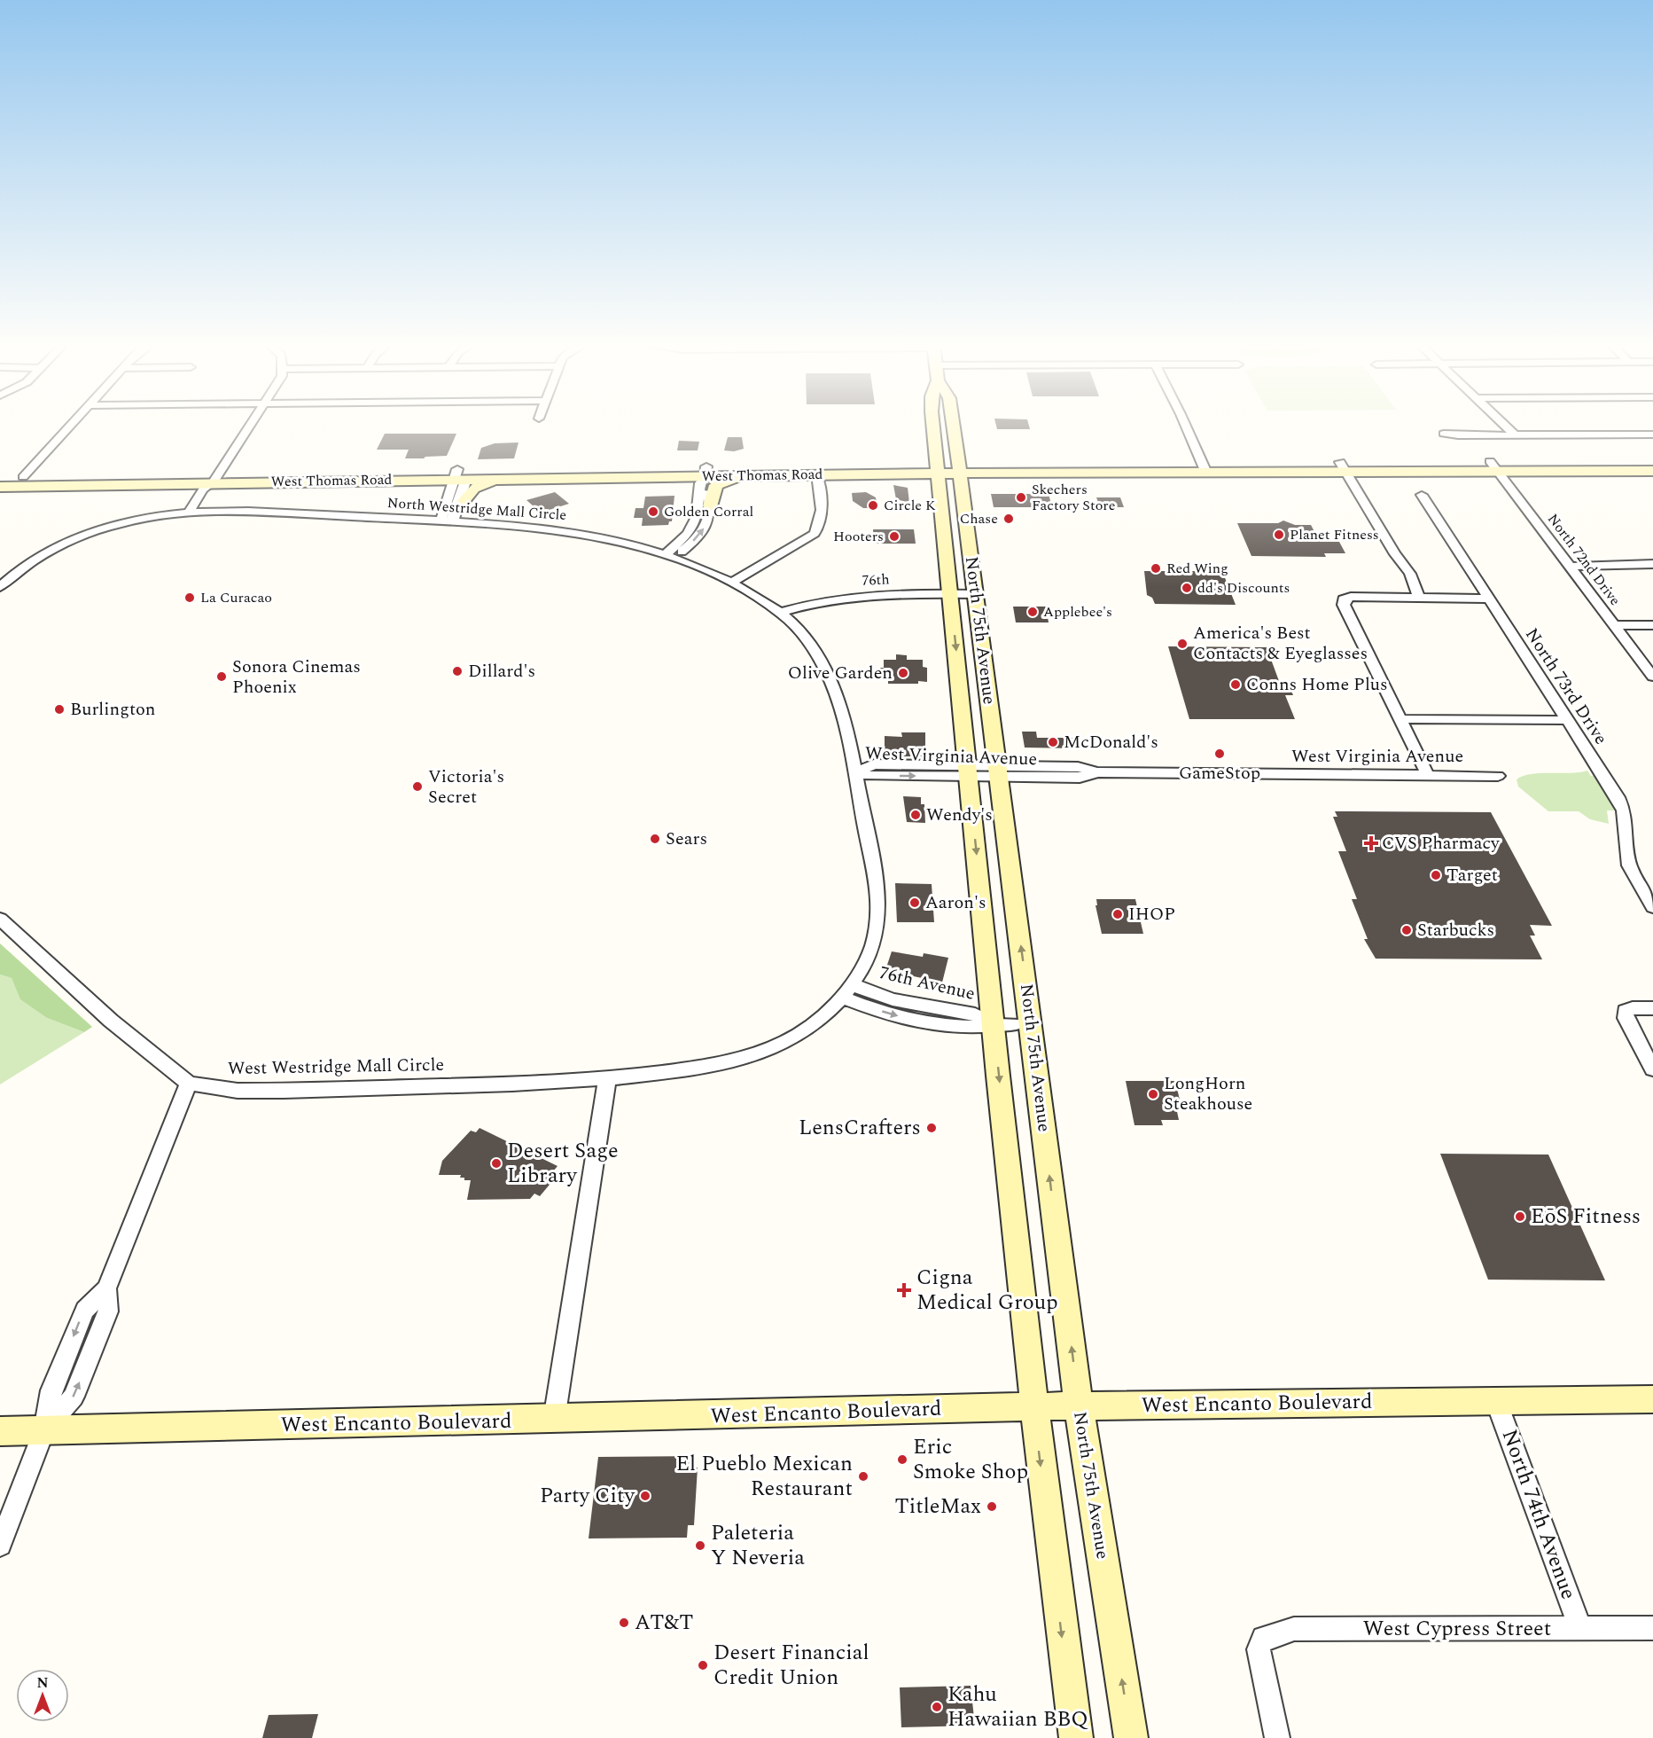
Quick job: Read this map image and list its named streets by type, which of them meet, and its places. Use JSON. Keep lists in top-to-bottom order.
{
  "streets": {
    "main road": ["West Thomas Road", "North 75th Avenue", "West Encanto Boulevard"],
    "street": [
      "North Westridge Mall Circle",
      "North 72nd Drive",
      "76th",
      "North 73rd Drive",
      "West Virginia Avenue",
      "76th Avenue",
      "West Westridge Mall Circle",
      "North 74th Avenue",
      "West Cypress Street"
    ]
  },
  "crossings": [
    ["West Thomas Road", "North 72nd Drive"],
    ["West Thomas Road", "North 75th Avenue"],
    ["North Westridge Mall Circle", "76th"],
    ["North Westridge Mall Circle", "West Virginia Avenue"],
    ["North Westridge Mall Circle", "76th Avenue"],
    ["North Westridge Mall Circle", "West Westridge Mall Circle"],
    ["76th", "North 75th Avenue"],
    ["North 75th Avenue", "West Virginia Avenue"],
    ["North 75th Avenue", "76th Avenue"],
    ["North 75th Avenue", "West Encanto Boulevard"],
    ["76th Avenue", "West Westridge Mall Circle"],
    ["West Encanto Boulevard", "North 74th Avenue"],
    ["North 74th Avenue", "West Cypress Street"]
  ],
  "places": {
    "other": [
      "Skechers Factory Store",
      "Circle K",
      "Golden Corral",
      "Chase",
      "Planet Fitness",
      "Hooters",
      "Red Wing",
      "dd's Discounts",
      "La Curacao",
      "Applebee's",
      "America's Best Contacts & Eyeglasses",
      "Dillard's",
      "Olive Garden",
      "Sonora Cinemas Phoenix",
      "Conns Home Plus",
      "Burlington",
      "McDonald's",
      "GameStop",
      "Victoria's Secret",
      "Wendy's",
      "Sears",
      "Target",
      "Aaron's",
      "IHOP",
      "Starbucks",
      "LongHorn Steakhouse",
      "LensCrafters",
      "Desert Sage Library",
      "EōS Fitness",
      "Eric Smoke Shop",
      "El Pueblo Mexican Restaurant",
      "Party City",
      "TitleMax",
      "Paleteria Y Neveria",
      "AT&T",
      "Desert Financial Credit Union",
      "Kahu Hawaiian BBQ"
    ],
    "health": ["CVS Pharmacy", "Cigna Medical Group"]
  },
  "north": "top"
}
